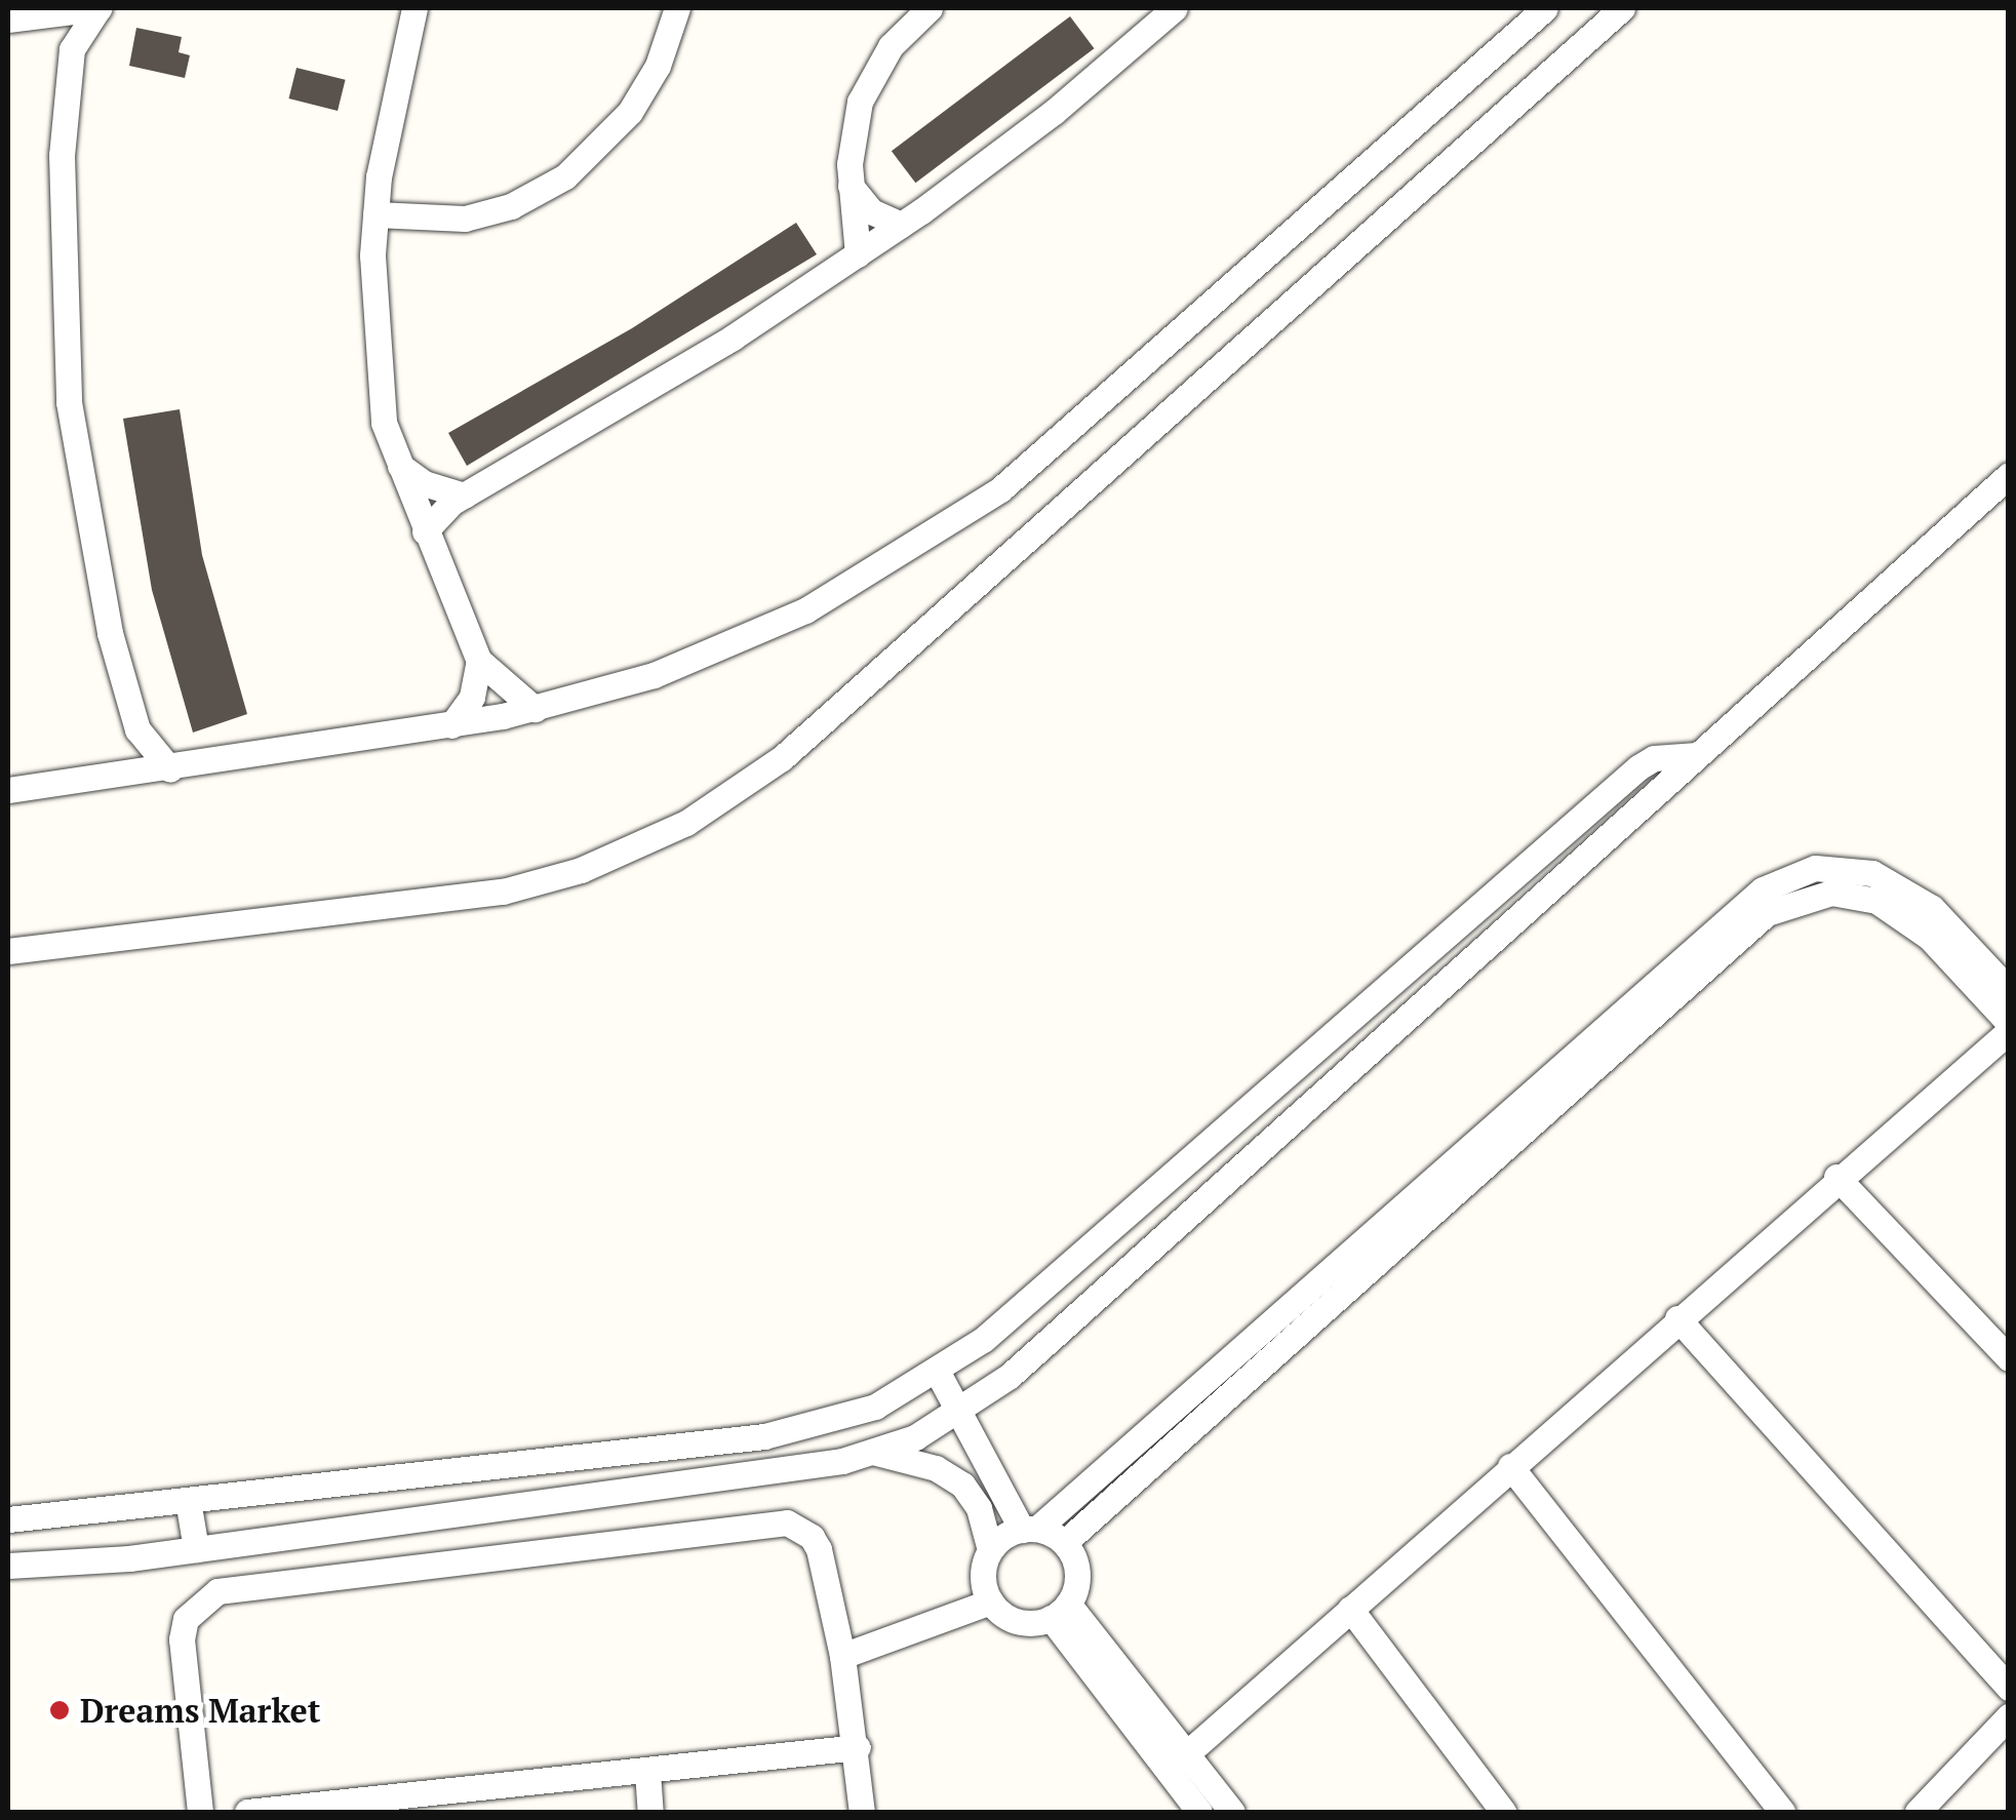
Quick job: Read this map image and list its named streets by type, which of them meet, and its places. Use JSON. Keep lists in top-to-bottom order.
{
  "places": ["Dreams Market"]
}
